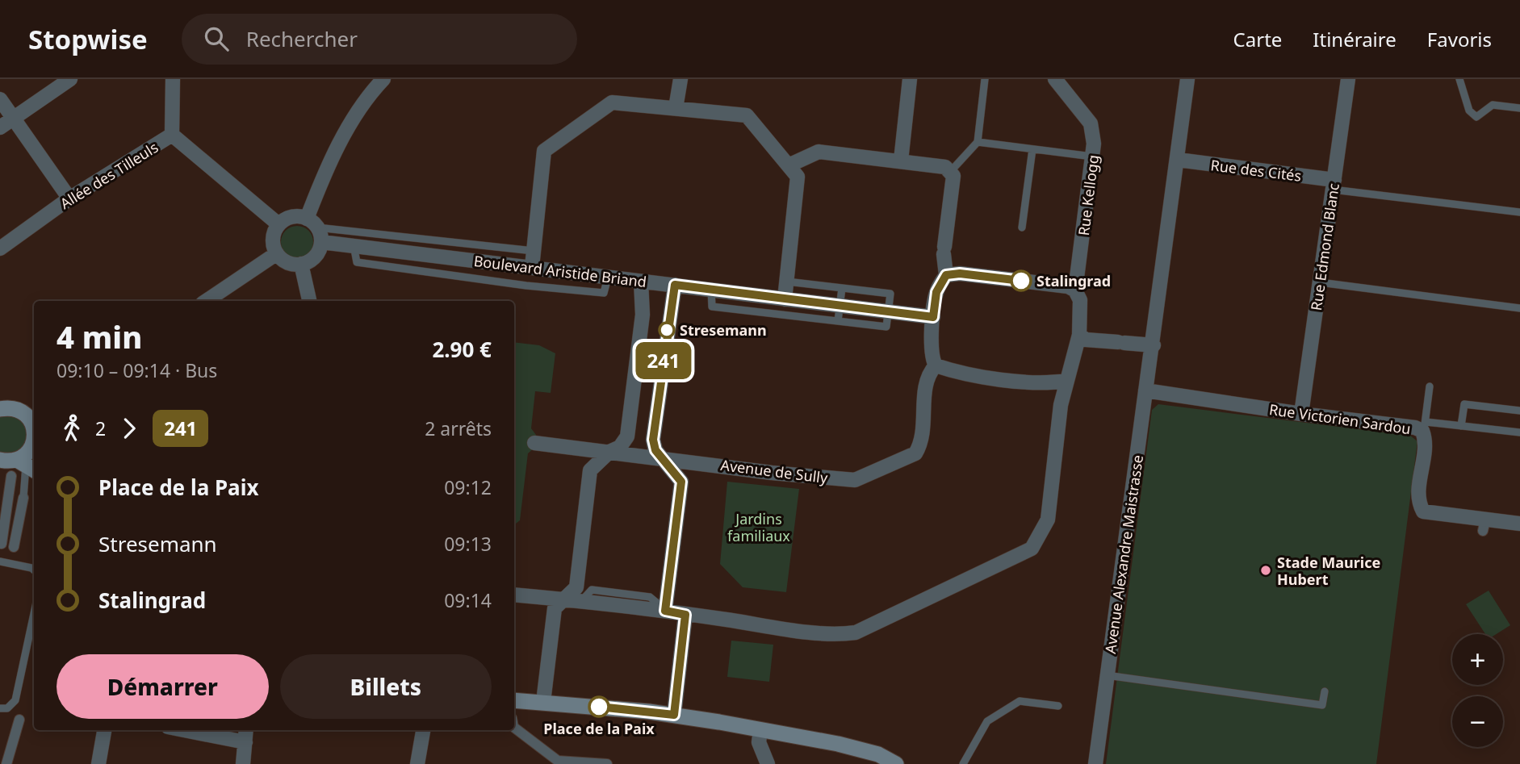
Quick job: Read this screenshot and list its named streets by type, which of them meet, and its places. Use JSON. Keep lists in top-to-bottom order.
{
  "streets": {
    "street": [
      "Rue des Cités",
      "Allée des Tilleuls",
      "Rue Kellogg",
      "Rue Edmond Blanc",
      "Boulevard Aristide Briand",
      "Rue Victorien Sardou",
      "Avenue de Sully",
      "Avenue Alexandre Maistrasse"
    ]
  },
  "crossings": [
    ["Rue des Cités", "Rue Edmond Blanc"],
    ["Rue des Cités", "Avenue Alexandre Maistrasse"],
    ["Rue Edmond Blanc", "Rue Victorien Sardou"],
    ["Rue Victorien Sardou", "Avenue Alexandre Maistrasse"]
  ],
  "parks": ["Jardins familiaux"],
  "places": [
    "Stalingrad",
    "Stresemann",
    "Stade Maurice Hubert",
    "Place de la Paix"
  ],
  "lines": ["bus line 241"],
  "page": {
    "header": "Stopwise",
    "search": "Rechercher",
    "nav": ["Carte", "Itinéraire", "Favoris"],
    "on_map": "241",
    "heading": ["4 min", "09:10 – 09:14 · Bus", "2.90 €"],
    "legs": ["2", "241", "2 arrêts"],
    "list": [
      {
        "name": "Place de la Paix",
        "value": "09:12"
      },
      {
        "name": "Stresemann",
        "value": "09:13"
      },
      {
        "name": "Stalingrad",
        "value": "09:14"
      }
    ],
    "map_buttons": ["+", "−"],
    "buttons": ["Démarrer", "Billets"]
  }
}
